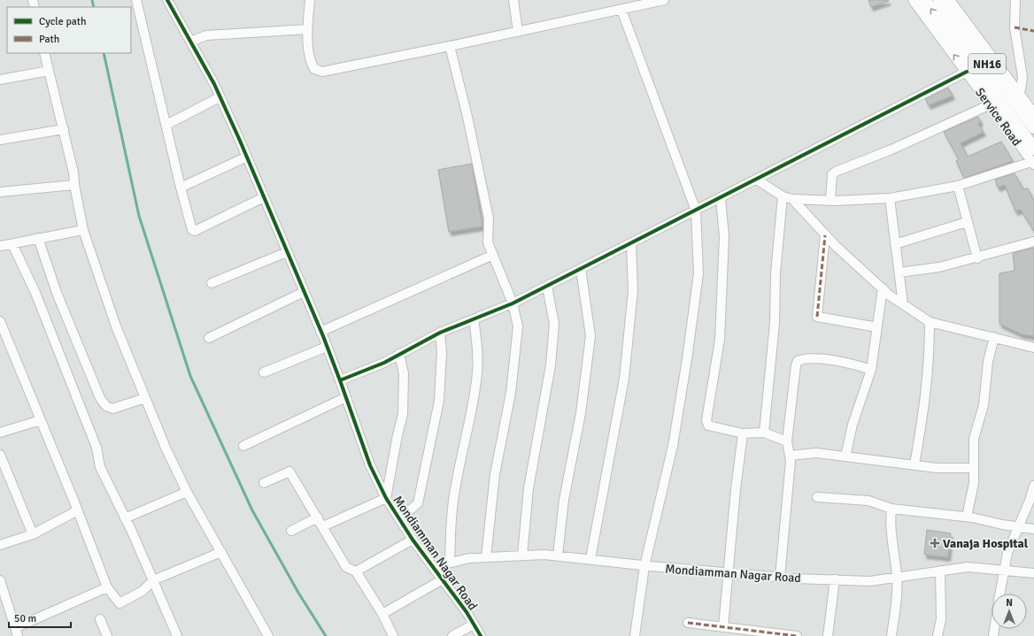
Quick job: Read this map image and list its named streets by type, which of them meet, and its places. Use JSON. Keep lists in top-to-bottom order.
{
  "streets": {
    "highway": ["NH16"],
    "street": ["Service Road", "Mondiamman Nagar Road"]
  },
  "places": {
    "health": ["Vanaja Hospital"]
  },
  "legend": ["Cycle path", "Path"],
  "scale_bar": "50 m",
  "north": "top"
}
